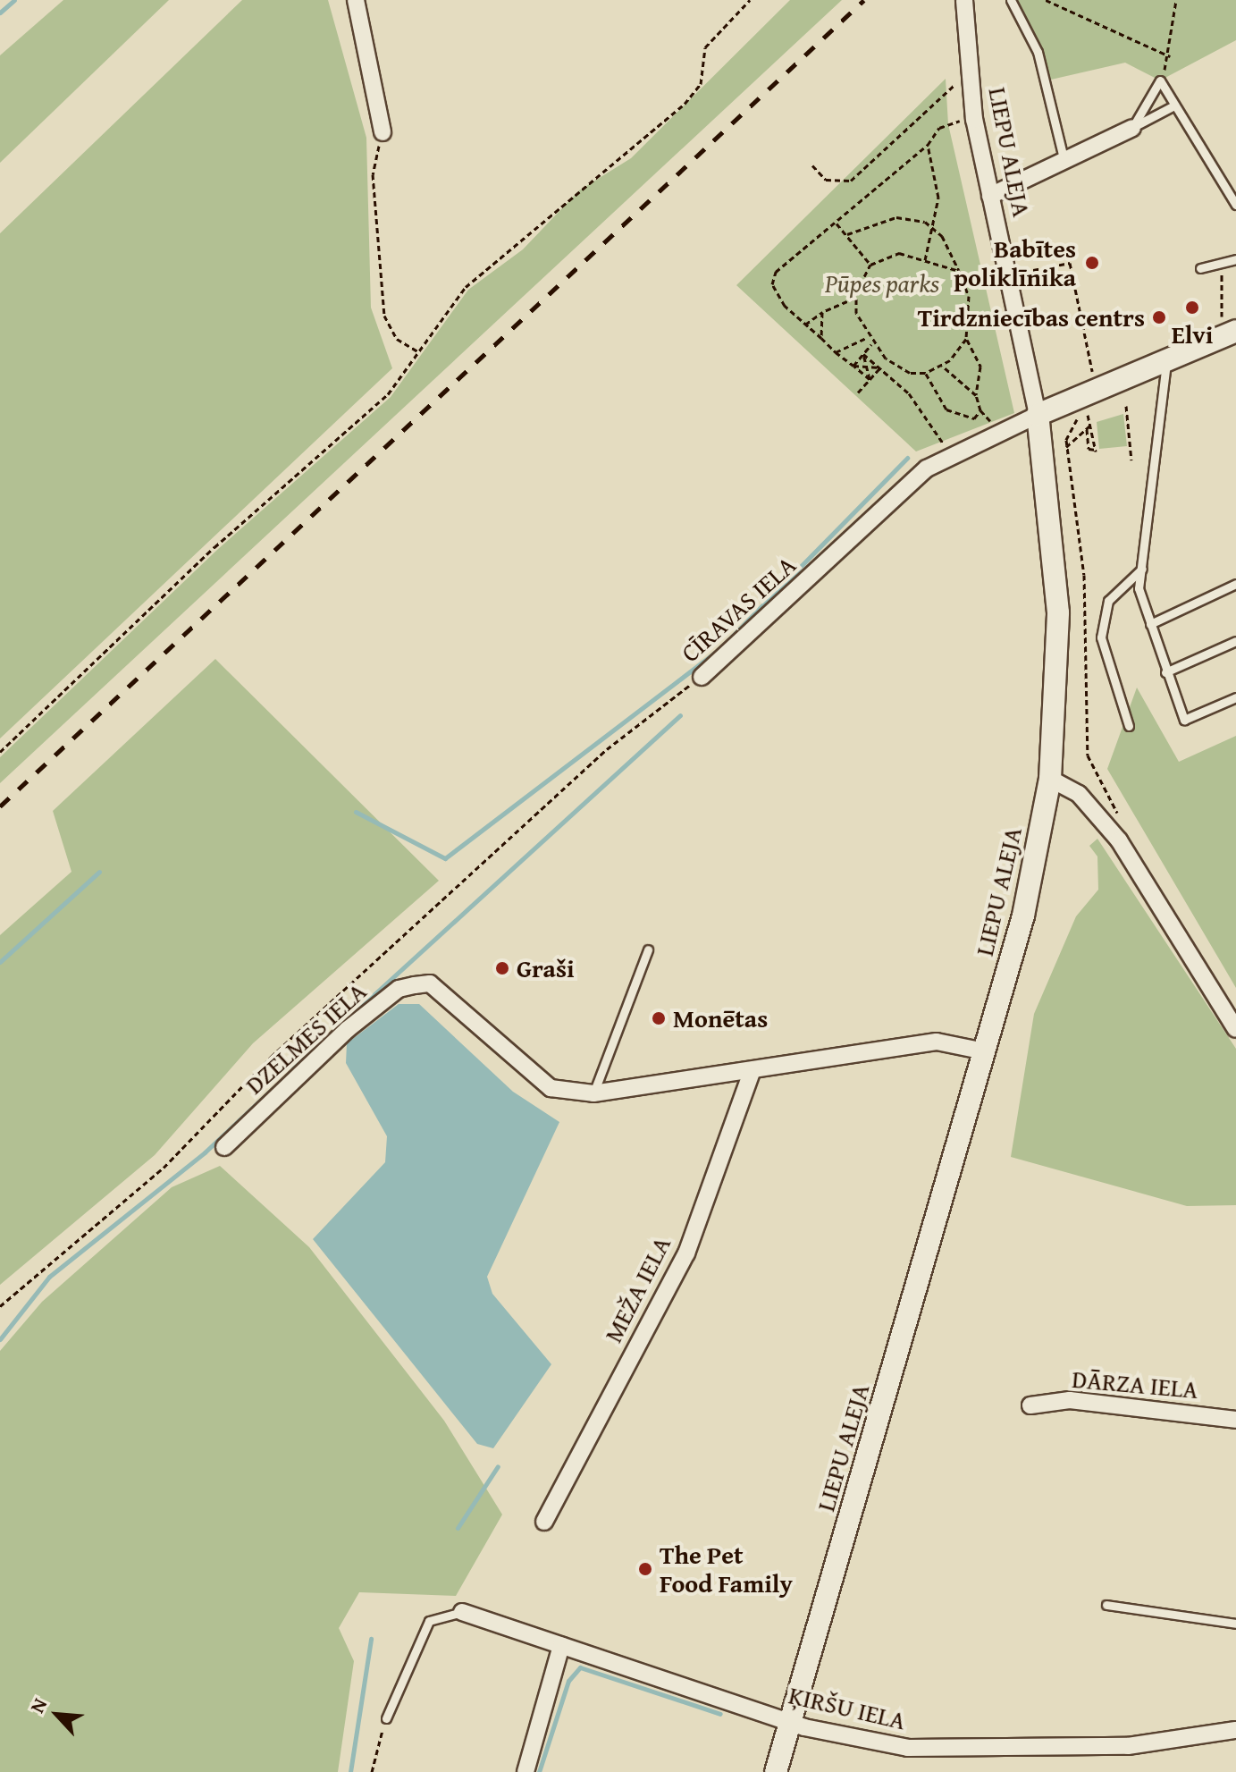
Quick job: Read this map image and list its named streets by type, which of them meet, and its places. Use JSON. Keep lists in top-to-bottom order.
{
  "streets": {
    "street": [
      "LIEPU ALEJA",
      "CĪRAVAS IELA",
      "DZELMES IELA",
      "MEŽA IELA",
      "DĀRZA IELA",
      "ĶIRŠU IELA"
    ]
  },
  "crossings": [
    ["LIEPU ALEJA", "CĪRAVAS IELA"],
    ["LIEPU ALEJA", "DZELMES IELA"],
    ["LIEPU ALEJA", "ĶIRŠU IELA"],
    ["DZELMES IELA", "MEŽA IELA"]
  ],
  "parks": ["Pūpes parks"],
  "places": [
    "Babītes poliklīnika",
    "Elvi",
    "Tirdzniecības centrs",
    "Graši",
    "Monētas",
    "The Pet Food Family"
  ],
  "north": "top left"
}
